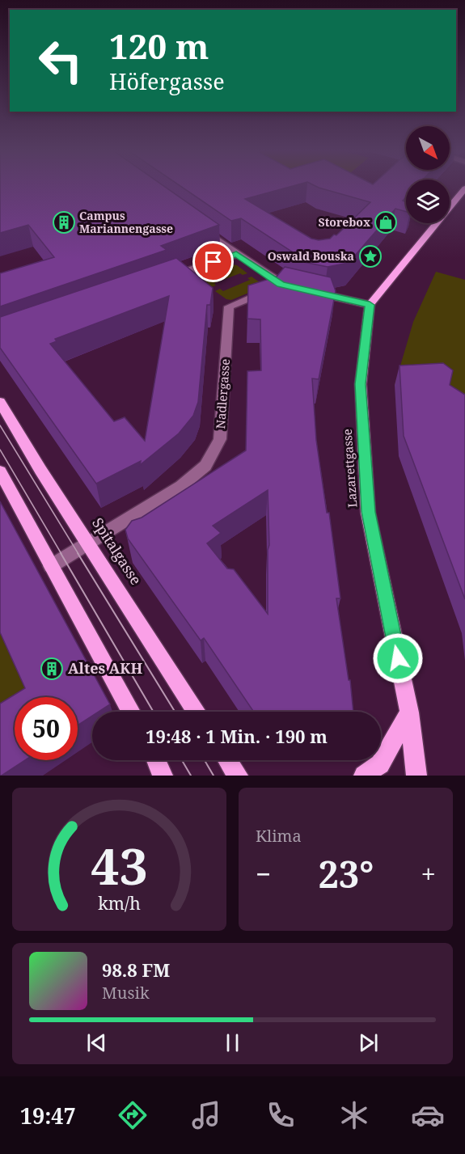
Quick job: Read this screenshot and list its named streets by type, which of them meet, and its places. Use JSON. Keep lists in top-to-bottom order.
{
  "streets": {
    "main road": ["Lazarettgasse", "Spitalgasse"],
    "street": ["Nadlergasse"]
  },
  "crossings": [
    ["Nadlergasse", "Spitalgasse"]
  ],
  "places": {
    "building": ["Campus Mariannengasse", "Altes AKH"],
    "shop": ["Storebox"],
    "place": ["Oswald Bouska"]
  },
  "north": "bottom right",
  "page": {
    "turn": ["120 m", "Höfergasse"],
    "limit": "50",
    "trip": "19:48 · 1 Min. · 190 m",
    "tile": "Klima",
    "heat": ["−", "23°", "+"],
    "song": ["98.8 FM", "Musik"],
    "tabs": "19:47",
    "gauge": ["43", "km/h"]
  }
}
